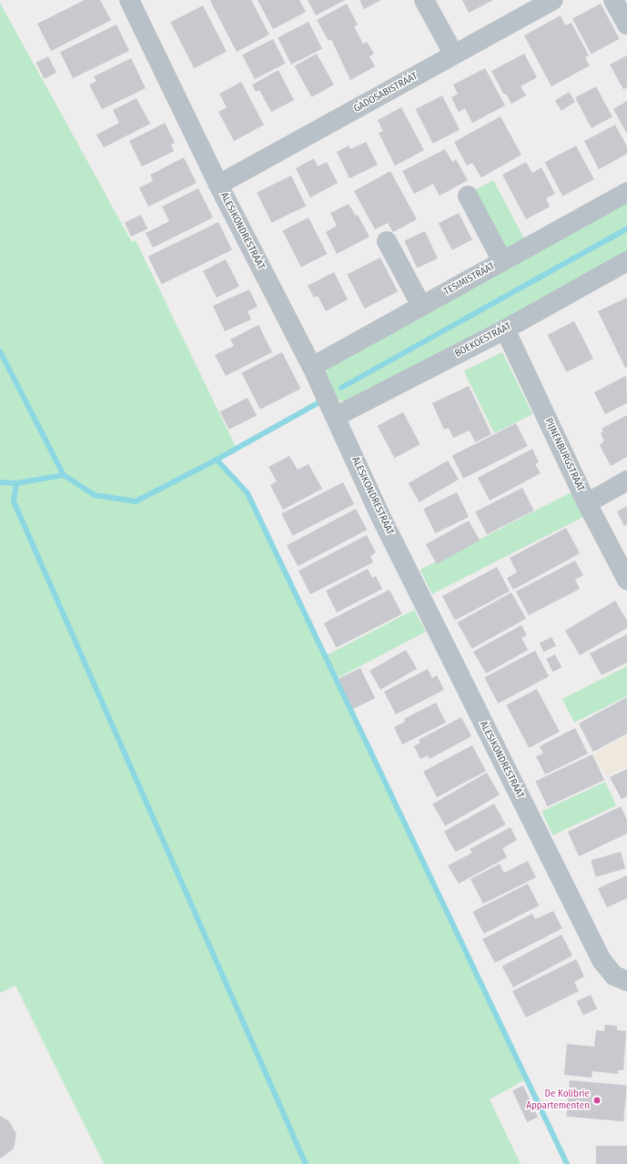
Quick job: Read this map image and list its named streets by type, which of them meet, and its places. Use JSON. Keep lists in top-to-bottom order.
{
  "streets": {
    "street": [
      "GADOSABISTRAAT",
      "ALESIKONDRESTRAAT",
      "TESIMISTRAAT",
      "BOEKOESTRAAT",
      "PIJNENBURGSTRAAT"
    ]
  },
  "crossings": [
    ["GADOSABISTRAAT", "ALESIKONDRESTRAAT"],
    ["ALESIKONDRESTRAAT", "TESIMISTRAAT"],
    ["ALESIKONDRESTRAAT", "BOEKOESTRAAT"],
    ["BOEKOESTRAAT", "PIJNENBURGSTRAAT"]
  ],
  "places": ["De Kolibrie Appartementen"]
}
